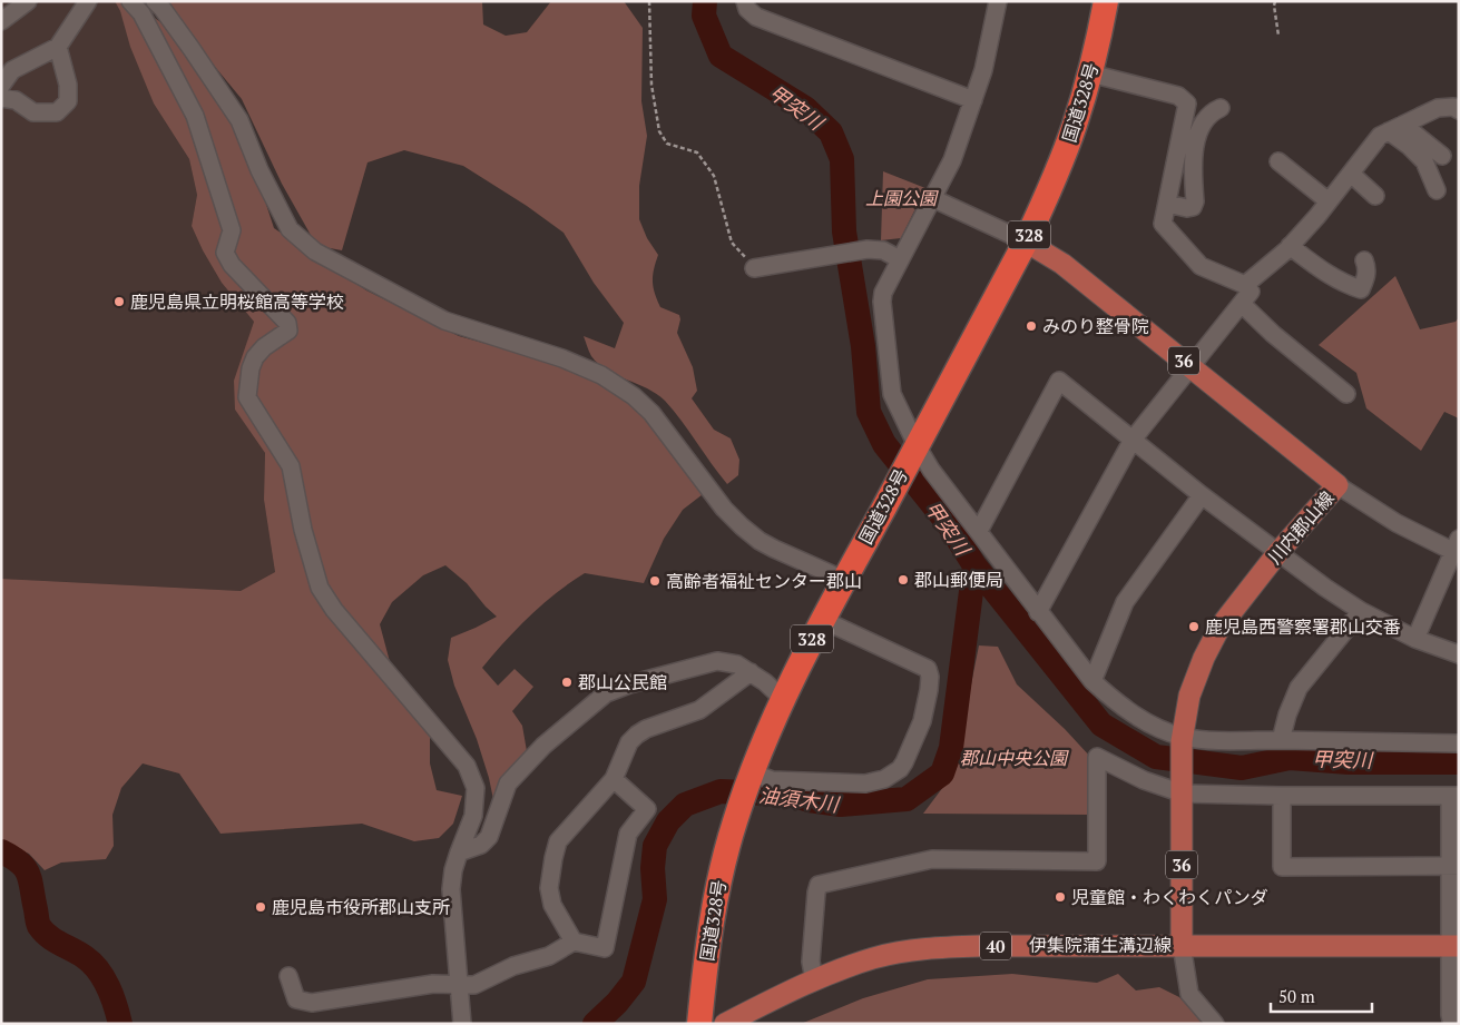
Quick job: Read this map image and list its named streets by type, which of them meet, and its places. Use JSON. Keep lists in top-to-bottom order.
{
  "streets": {
    "highway": ["国道328号", "328"],
    "main road": [
      "36",
      "川内郡山線",
      "伊集院蒲生溝辺線",
      "40"
    ]
  },
  "crossings": [
    ["国道328号", "川内郡山線"],
    ["川内郡山線", "伊集院蒲生溝辺線"]
  ],
  "water": ["甲突川", "油須木川"],
  "parks": ["上園公園", "郡山中央公園"],
  "places": [
    "鹿児島県立明桜館高等学校",
    "みのり整骨院",
    "郡山郵便局",
    "高齢者福祉センター郡山",
    "鹿児島西警察署郡山交番",
    "郡山公民館",
    "児童館・わくわくパンダ",
    "鹿児島市役所郡山支所"
  ],
  "scale_bar": "50 m"
}
